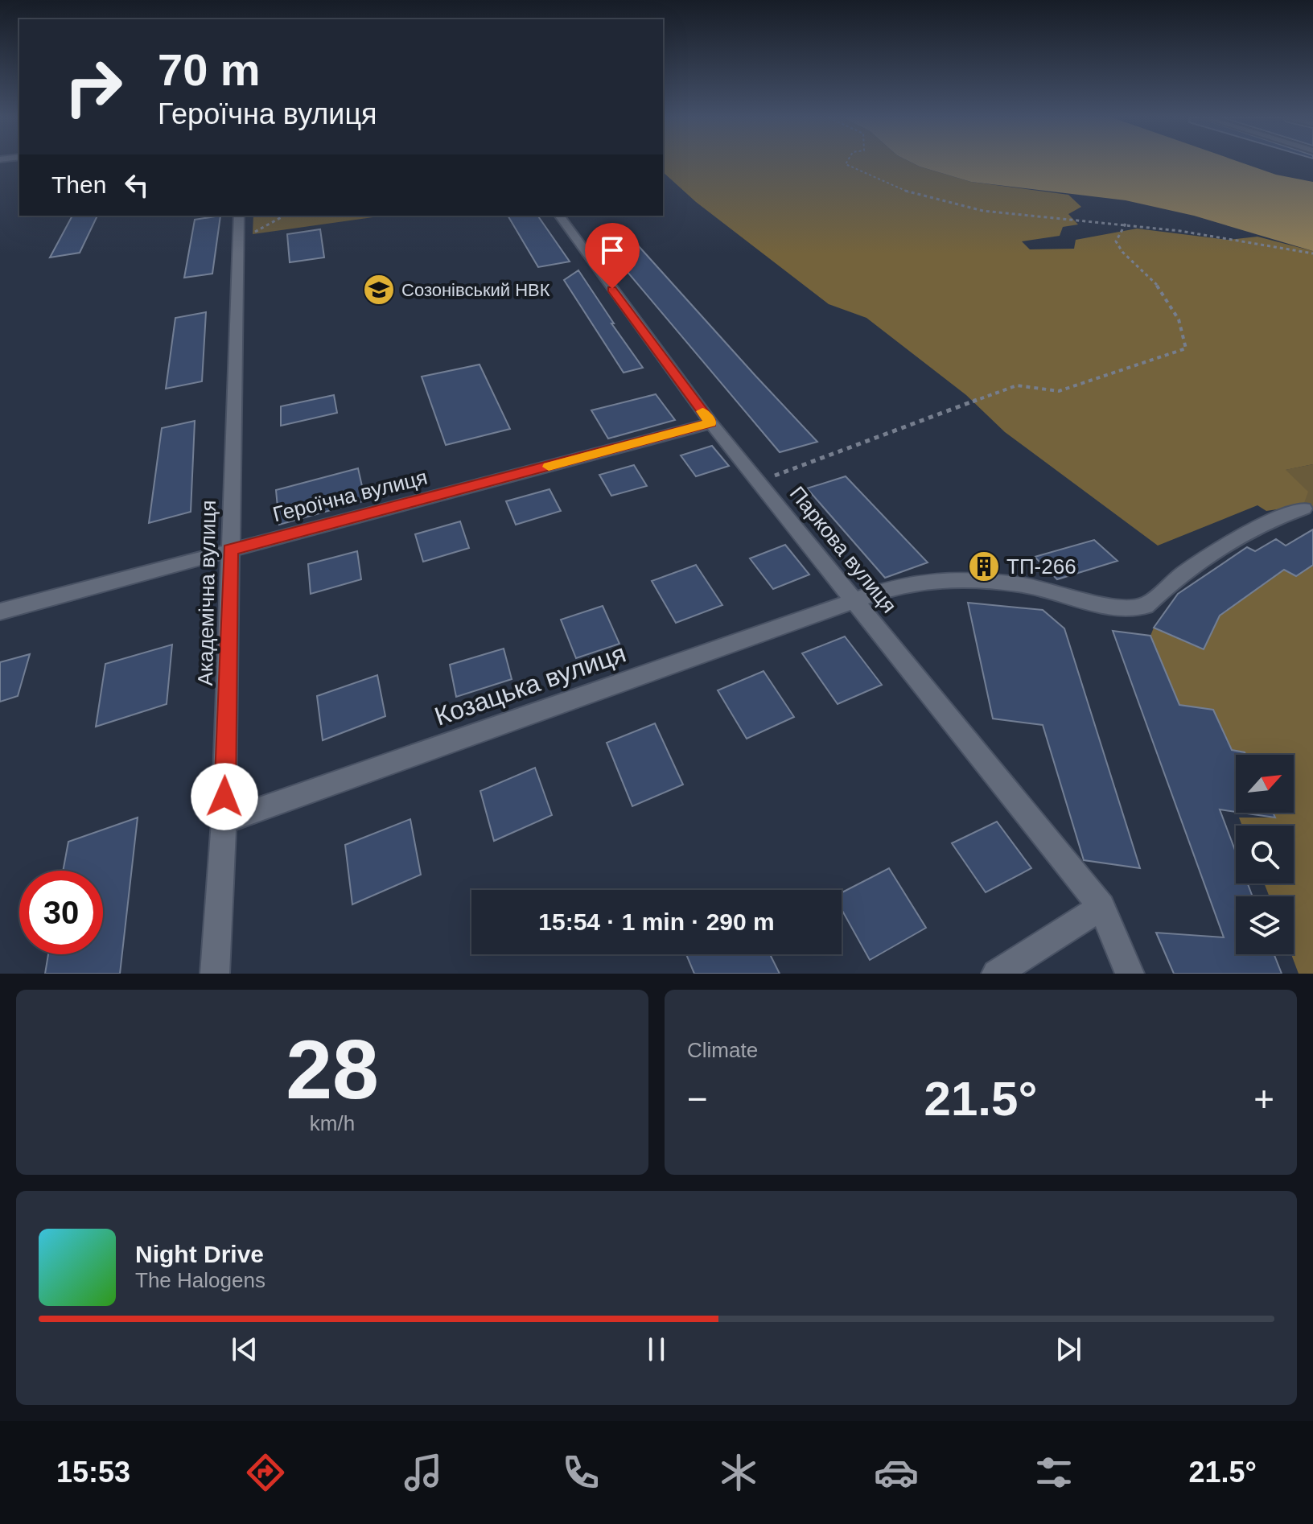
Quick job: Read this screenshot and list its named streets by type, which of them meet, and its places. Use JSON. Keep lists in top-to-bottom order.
{
  "streets": {
    "street": [
      "Героїчна вулиця",
      "Паркова вулиця",
      "Академічна вулиця",
      "Козацька вулиця"
    ]
  },
  "crossings": [
    ["Героїчна вулиця", "Паркова вулиця"],
    ["Героїчна вулиця", "Академічна вулиця"],
    ["Паркова вулиця", "Козацька вулиця"],
    ["Академічна вулиця", "Козацька вулиця"]
  ],
  "places": {
    "school or university": ["Созонівський НВК"],
    "building": ["ТП-266"]
  },
  "north": "top right",
  "page": {
    "turn": ["70 m", "Героїчна вулиця"],
    "then": "Then",
    "limit": "30",
    "trip": "15:54 · 1 min · 290 m",
    "tile": [
      ["28", "km/h"],
      "Climate"
    ],
    "heat": ["−", "21.5°", "+"],
    "song": ["Night Drive", "The Halogens"],
    "tabs": ["15:53", "21.5°"]
  }
}
